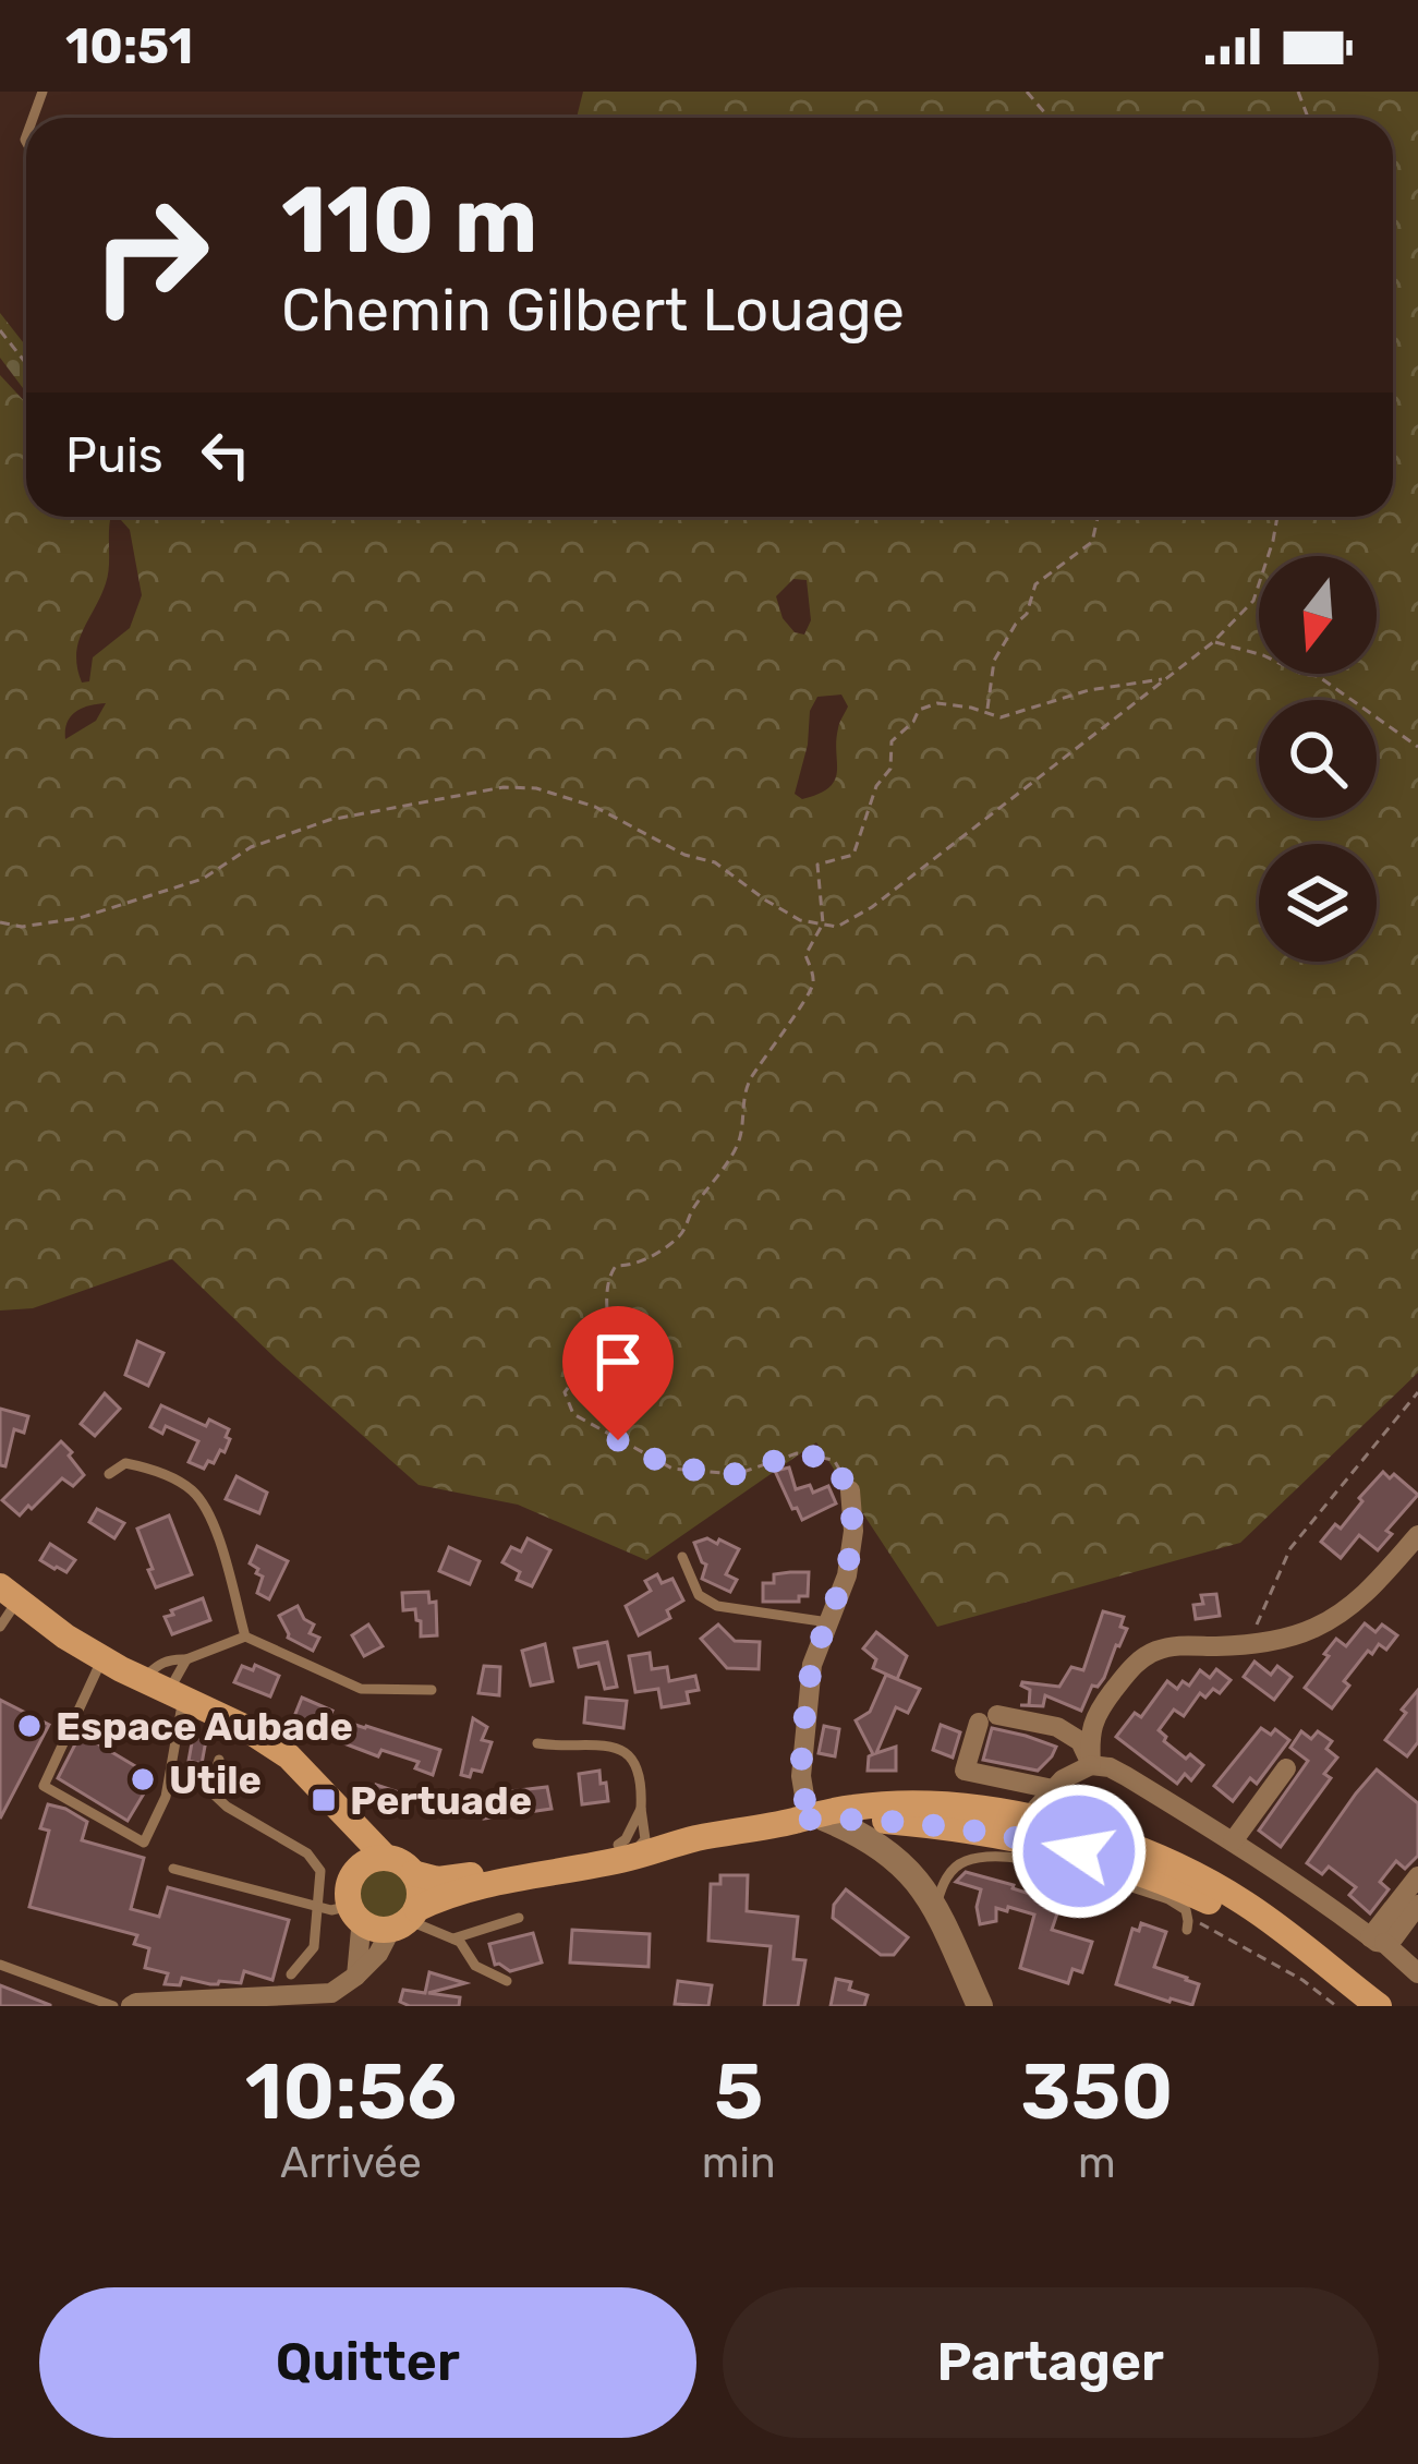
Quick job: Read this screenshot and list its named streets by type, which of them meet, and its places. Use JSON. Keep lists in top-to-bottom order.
{
  "places": {
    "other": ["Espace Aubade", "Utile"],
    "transit": ["Pertuade"]
  },
  "north": "bottom",
  "page": {
    "status": "10:51",
    "turn": ["110 m", "Chemin Gilbert Louage"],
    "then": "Puis",
    "eta": [
      "10:56",
      "Arrivée",
      "5",
      "min",
      "350",
      "m"
    ],
    "buttons": ["Quitter", "Partager"]
  }
}
